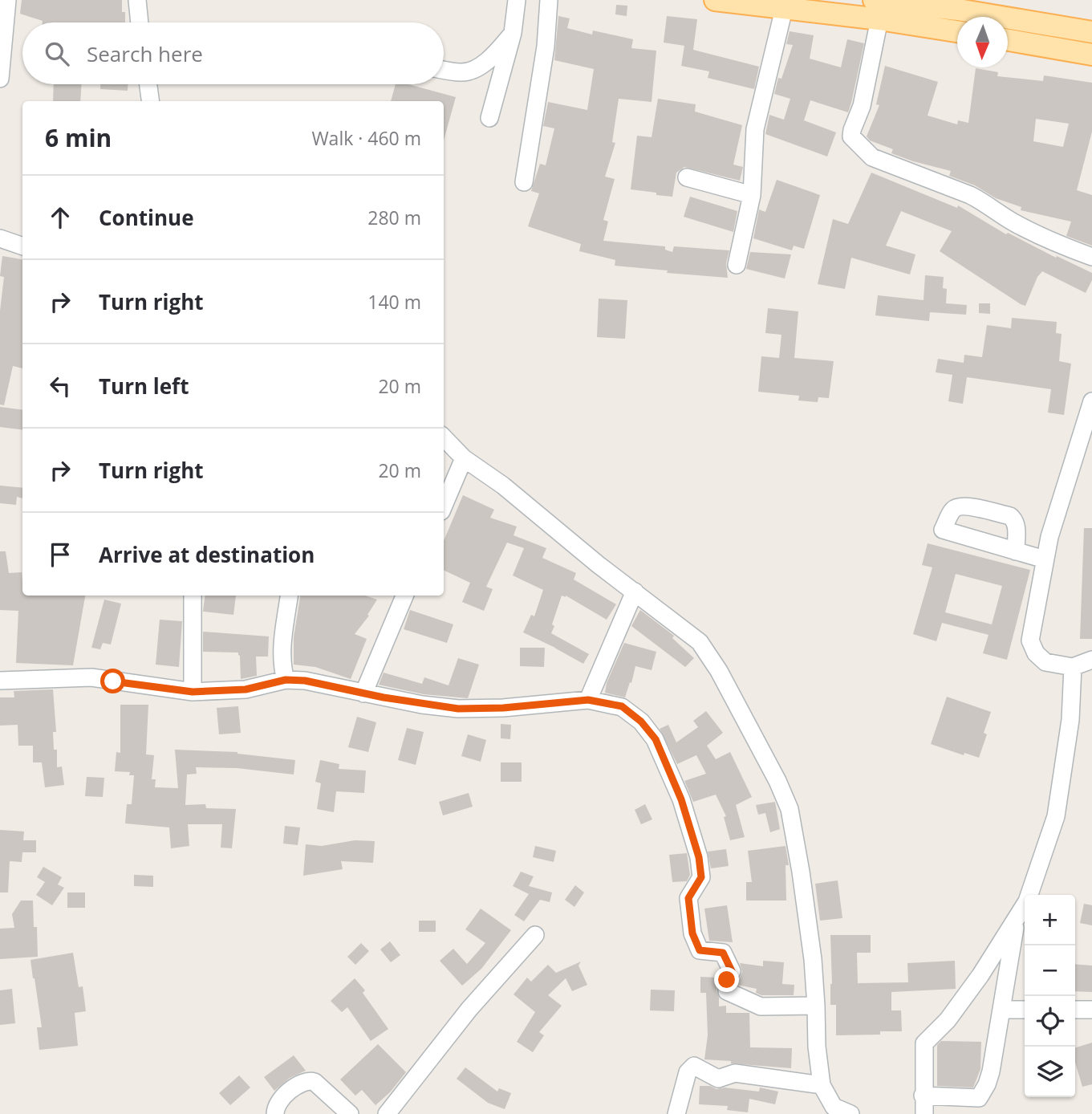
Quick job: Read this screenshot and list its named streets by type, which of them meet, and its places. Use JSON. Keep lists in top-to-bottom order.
{
  "north": "bottom",
  "page": {
    "search": "Search here",
    "heading": ["6 min", "Walk · 460 m"],
    "list": [
      ["Continue", "280 m"],
      ["Turn right", "140 m"],
      ["Turn left", "20 m"],
      ["Turn right", "20 m"],
      "Arrive at destination"
    ],
    "map_buttons": ["+", "−"]
  }
}
